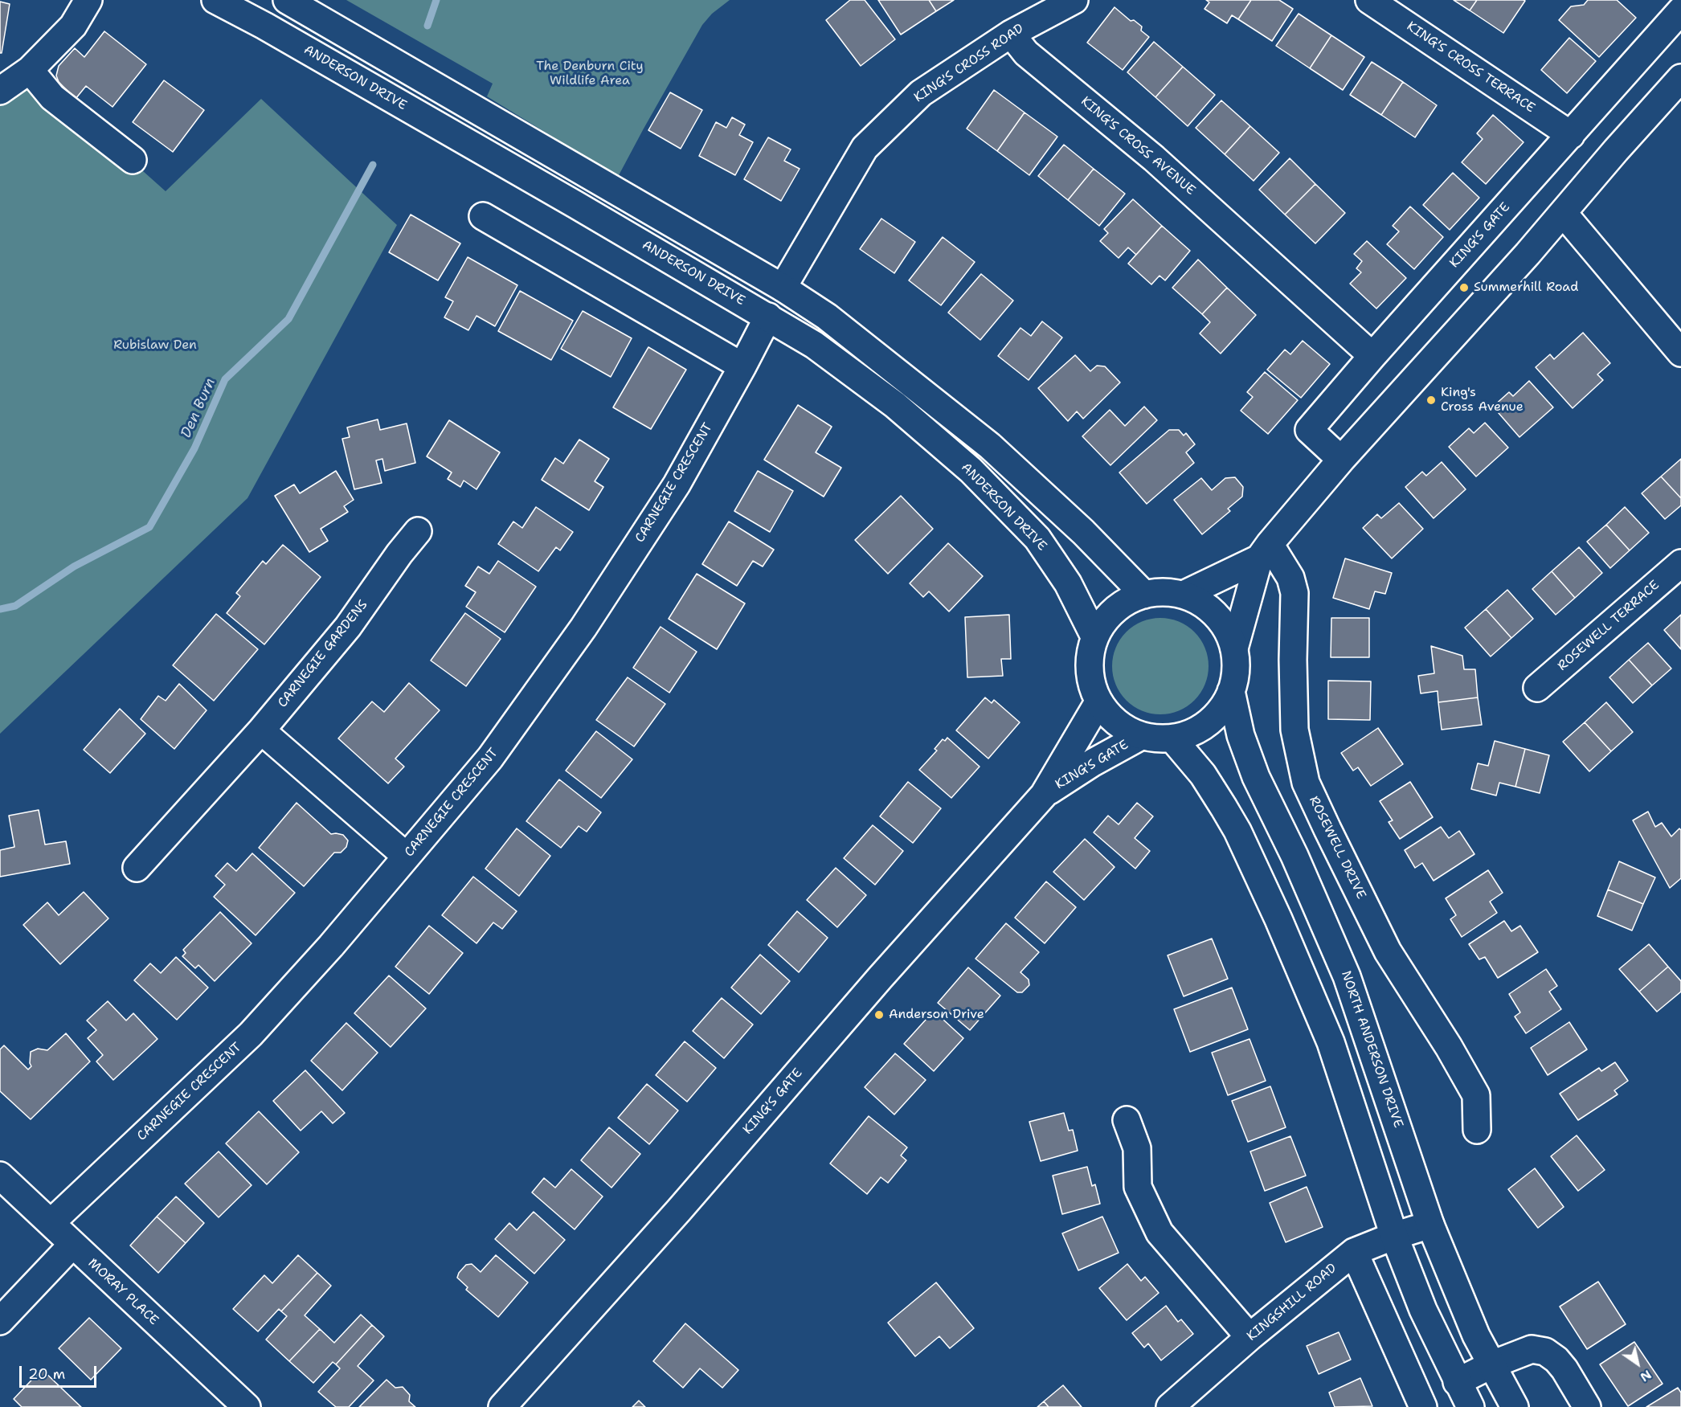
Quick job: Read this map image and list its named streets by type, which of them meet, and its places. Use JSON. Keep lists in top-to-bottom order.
{
  "streets": {
    "street": [
      "KING'S CROSS ROAD",
      "KING'S CROSS TERRACE",
      "ANDERSON DRIVE",
      "KING'S CROSS AVENUE",
      "KING'S GATE",
      "CARNEGIE CRESCENT",
      "ROSEWELL TERRACE",
      "CARNEGIE GARDENS",
      "ROSEWELL DRIVE",
      "NORTH ANDERSON DRIVE",
      "MORAY PLACE",
      "KINGSHILL ROAD"
    ]
  },
  "crossings": [
    ["KING'S CROSS ROAD", "KING'S CROSS AVENUE"],
    ["KING'S CROSS TERRACE", "KING'S GATE"],
    ["ANDERSON DRIVE", "KING'S GATE"],
    ["ANDERSON DRIVE", "CARNEGIE CRESCENT"],
    ["ANDERSON DRIVE", "NORTH ANDERSON DRIVE"],
    ["KING'S CROSS AVENUE", "KING'S GATE"],
    ["KING'S GATE", "NORTH ANDERSON DRIVE"],
    ["CARNEGIE CRESCENT", "MORAY PLACE"],
    ["NORTH ANDERSON DRIVE", "KINGSHILL ROAD"]
  ],
  "water": ["Den Burn"],
  "parks": ["The Denburn City Wildlife Area", "Rubislaw Den"],
  "places": ["Summerhill Road", "King's Cross Avenue", "Anderson Drive"],
  "scale_bar": "20 m",
  "north": "bottom right"
}
